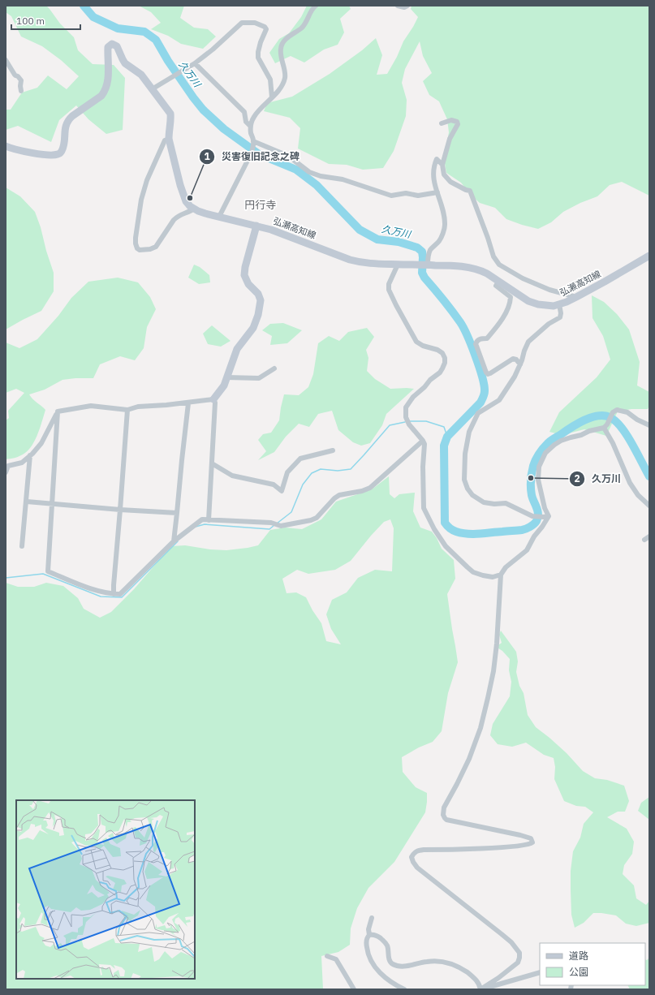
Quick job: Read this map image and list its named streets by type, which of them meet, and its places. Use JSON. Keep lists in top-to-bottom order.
{
  "streets": {
    "main road": ["弘瀬高知線"]
  },
  "districts": ["円行寺"],
  "water": ["久万川"],
  "places": ["災害復旧記念之碑", "久万川"],
  "legend": ["道路", "公園"],
  "scale_bar": "100 m"
}
